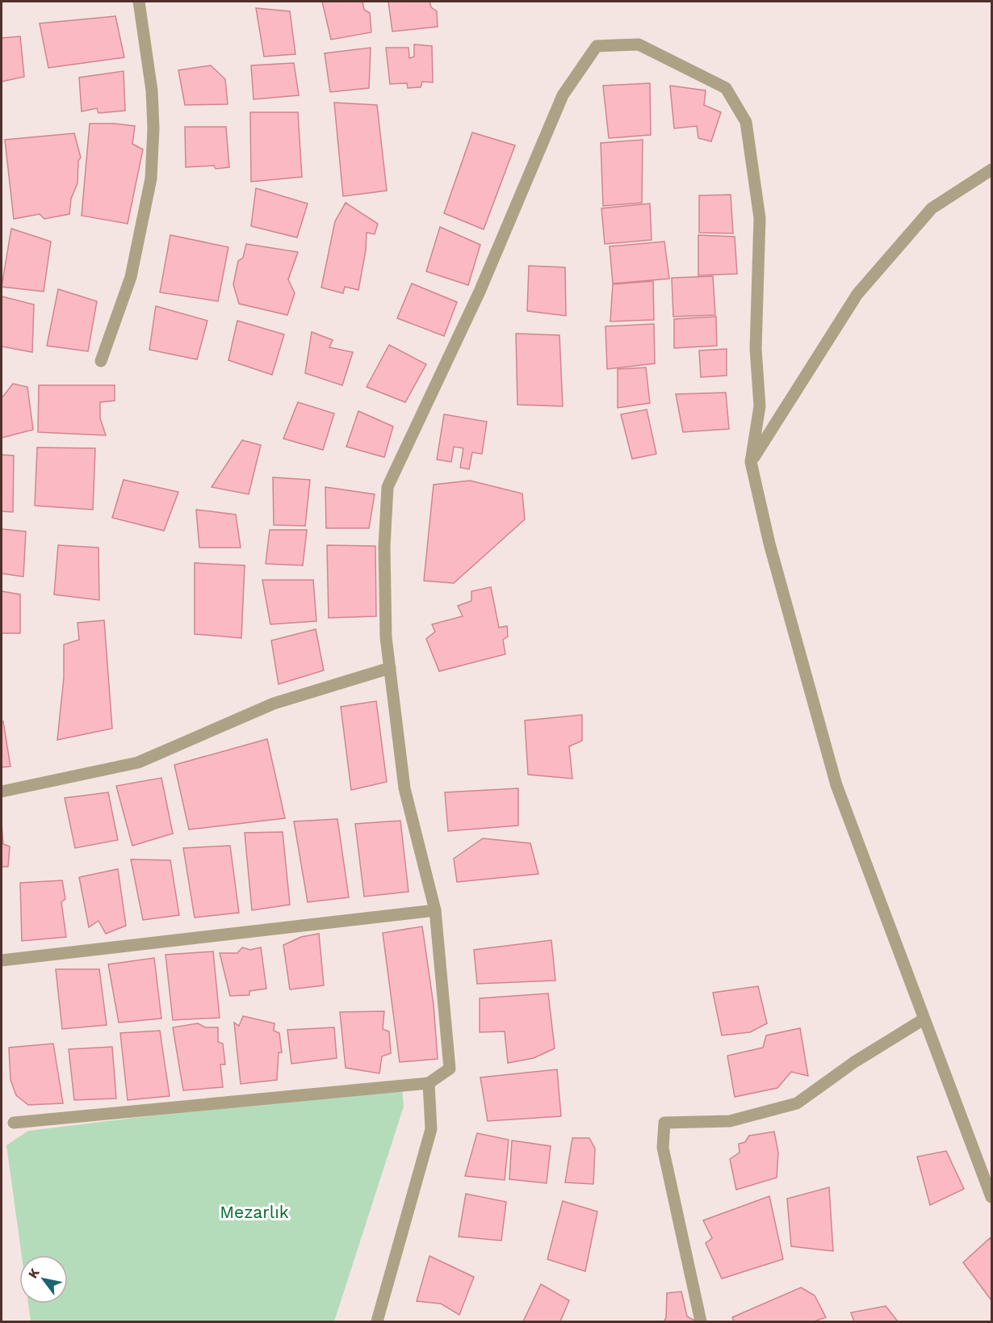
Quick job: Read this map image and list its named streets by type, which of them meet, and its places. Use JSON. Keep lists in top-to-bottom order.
{
  "parks": ["Mezarlık"],
  "north": "top left"
}
